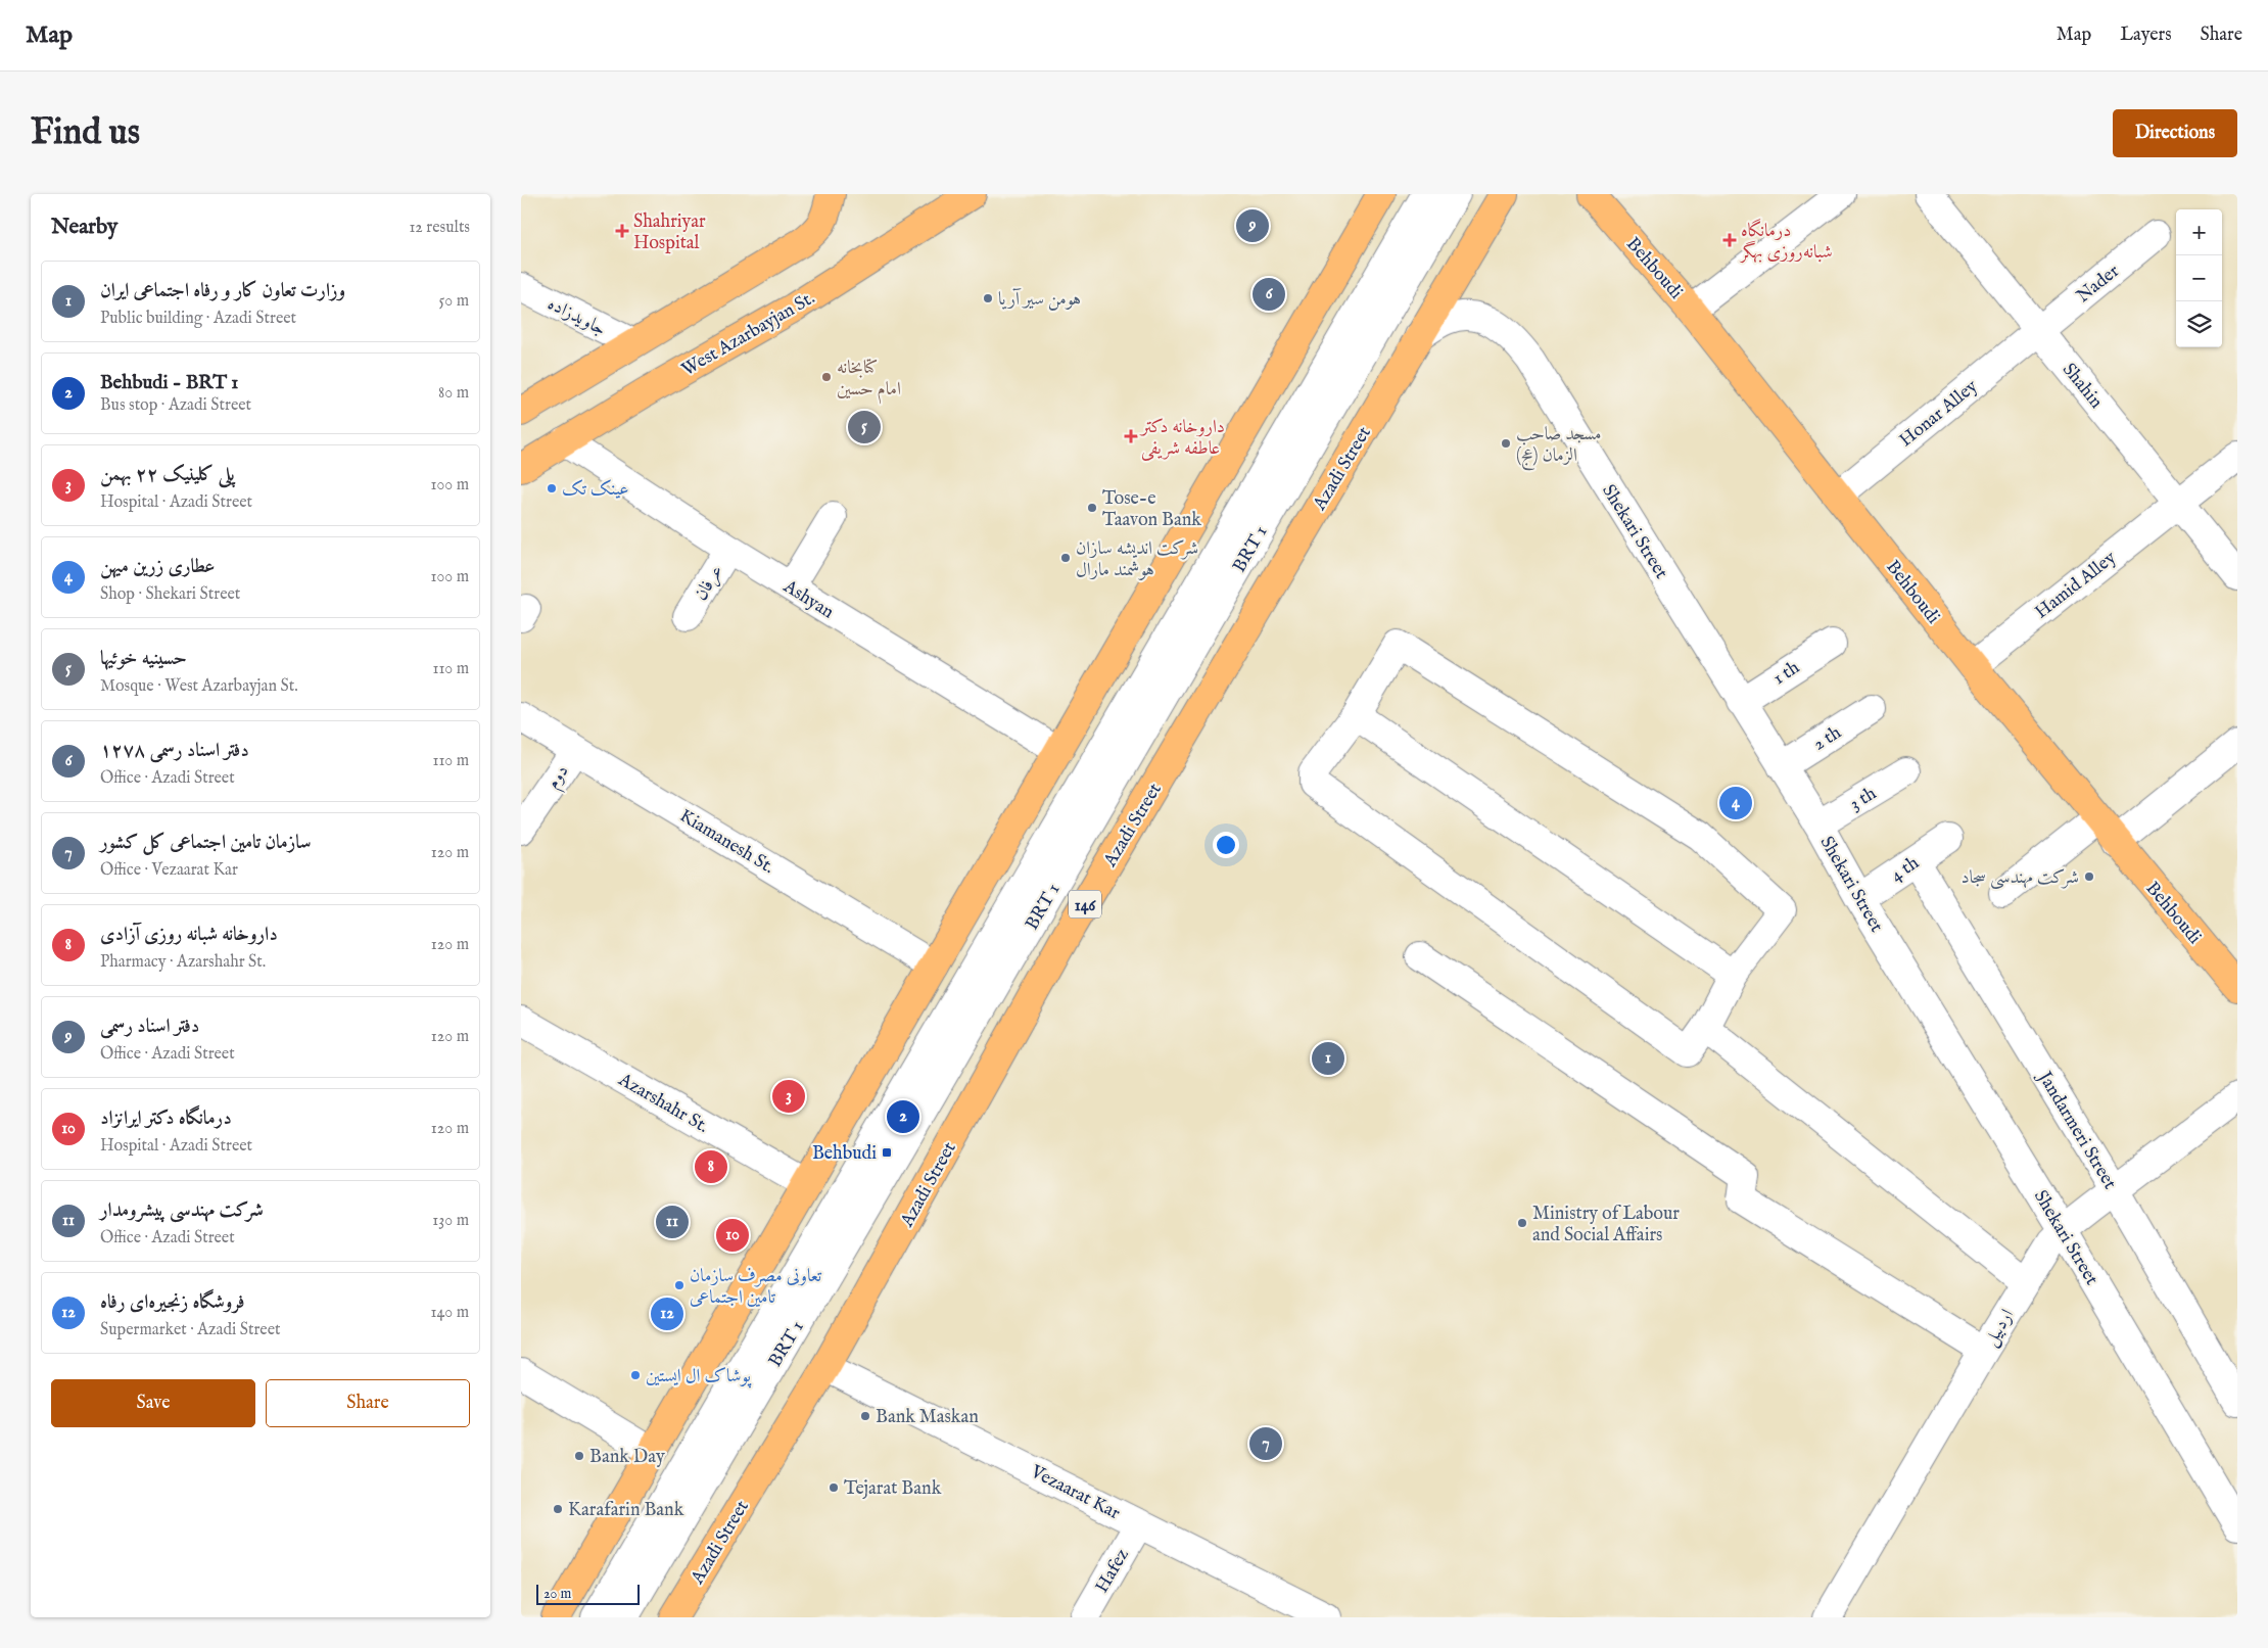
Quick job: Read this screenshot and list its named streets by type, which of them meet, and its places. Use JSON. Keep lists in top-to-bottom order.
{
  "streets": {
    "main road": [
      "Behboudi",
      "West Azarbayjan St.",
      "Azadi Street",
      "146"
    ],
    "street": [
      "Nader",
      "جاویدزاده",
      "Shahin",
      "Honar Alley",
      "Shekari Street",
      "BRT 1",
      "عرفان",
      "Hamid Alley",
      "Ashyan",
      "1 th",
      "2 th",
      "دوم",
      "3 th",
      "Kiamanesh St.",
      "4 th",
      "Azarshahr St.",
      "Jandarmeri Street",
      "اردبیل",
      "Vezaarat Kar",
      "Hafez"
    ]
  },
  "crossings": [
    ["Behboudi", "Honar Alley"],
    ["Behboudi", "Hamid Alley"],
    ["Nader", "Shahin"],
    ["Nader", "Honar Alley"],
    ["West Azarbayjan St.", "Ashyan"],
    ["Shahin", "Honar Alley"],
    ["Shahin", "Hamid Alley"],
    ["Azadi Street", "Shekari Street"],
    ["Azadi Street", "Vezaarat Kar"],
    ["Shekari Street", "1 th"],
    ["Shekari Street", "2 th"],
    ["Shekari Street", "3 th"],
    ["Shekari Street", "4 th"],
    ["Shekari Street", "اردبیل"],
    ["عرفان", "Ashyan"],
    ["دوم", "Kiamanesh St."],
    ["4 th", "Jandarmeri Street"],
    ["Jandarmeri Street", "اردبیل"],
    ["Vezaarat Kar", "Hafez"]
  ],
  "places": {
    "health": ["Shahriyar Hospital", "درمانگاه شبانه‌روزی بهگر", "داروخانه دکتر عاطفه شریفی"],
    "other": [
      "هومن سیر آریا",
      "کتابخانه امام حسین",
      "مسجد صاحب الزمان (عج)",
      "عینک تک",
      "Tose-e Taavon Bank",
      "شرکت اندیشه سازان هوشمند مارال",
      "شرکت مهندسی سجاد",
      "Ministry of Labour and Social Affairs",
      "تعاونی مصرف سازمان تامین اجتماعی",
      "پوشاک ال ایستین",
      "Bank Maskan",
      "Bank Day",
      "Tejarat Bank",
      "Karafarin Bank"
    ],
    "transit": ["Behbudi"]
  },
  "scale_bar": "20 m",
  "page": {
    "header": "Map",
    "nav": ["Map", "Layers", "Share"],
    "buttons": [
      "Directions",
      ["Save", "Share"]
    ],
    "title": "Find us",
    "heading": ["Nearby", "12 results"],
    "pins": [
      "9",
      "6",
      "5",
      "4",
      "1",
      "3",
      "2",
      "8",
      "11",
      "10",
      "12",
      "7"
    ],
    "map_buttons": ["+", "−"],
    "list": [
      {
        "mark": "1",
        "name": "وزارت تعاون کار و رفاه اجتماعی ایران",
        "note": "Public building · Azadi Street",
        "value": "50 m"
      },
      {
        "mark": "2",
        "name": "Behbudi - BRT 1",
        "note": "Bus stop · Azadi Street",
        "value": "80 m"
      },
      {
        "mark": "3",
        "name": "پلی کلینیک ۲۲ بهمن",
        "note": "Hospital · Azadi Street",
        "value": "100 m"
      },
      {
        "mark": "4",
        "name": "عطاری زرین میهن",
        "note": "Shop · Shekari Street",
        "value": "100 m"
      },
      {
        "mark": "5",
        "name": "حسینیه خوئیها",
        "note": "Mosque · West Azarbayjan St.",
        "value": "110 m"
      },
      {
        "mark": "6",
        "name": "دفتر اسناد رسمی ۱۲۷۸",
        "note": "Office · Azadi Street",
        "value": "110 m"
      },
      {
        "mark": "7",
        "name": "سازمان تامین اجتماعی کل کشور",
        "note": "Office · Vezaarat Kar",
        "value": "120 m"
      },
      {
        "mark": "8",
        "name": "داروخانه شبانه روزی آزادی",
        "note": "Pharmacy · Azarshahr St.",
        "value": "120 m"
      },
      {
        "mark": "9",
        "name": "دفتر اسناد رسمی",
        "note": "Office · Azadi Street",
        "value": "120 m"
      },
      {
        "mark": "10",
        "name": "درمانگاه دکتر ایرانزاد",
        "note": "Hospital · Azadi Street",
        "value": "120 m"
      },
      {
        "mark": "11",
        "name": "شرکت مهندسی پیشرومدار",
        "note": "Office · Azadi Street",
        "value": "130 m"
      },
      {
        "mark": "12",
        "name": "فروشگاه زنجیره‌ای رفاه",
        "note": "Supermarket · Azadi Street",
        "value": "140 m"
      }
    ],
    "scale": "20 m"
  }
}
